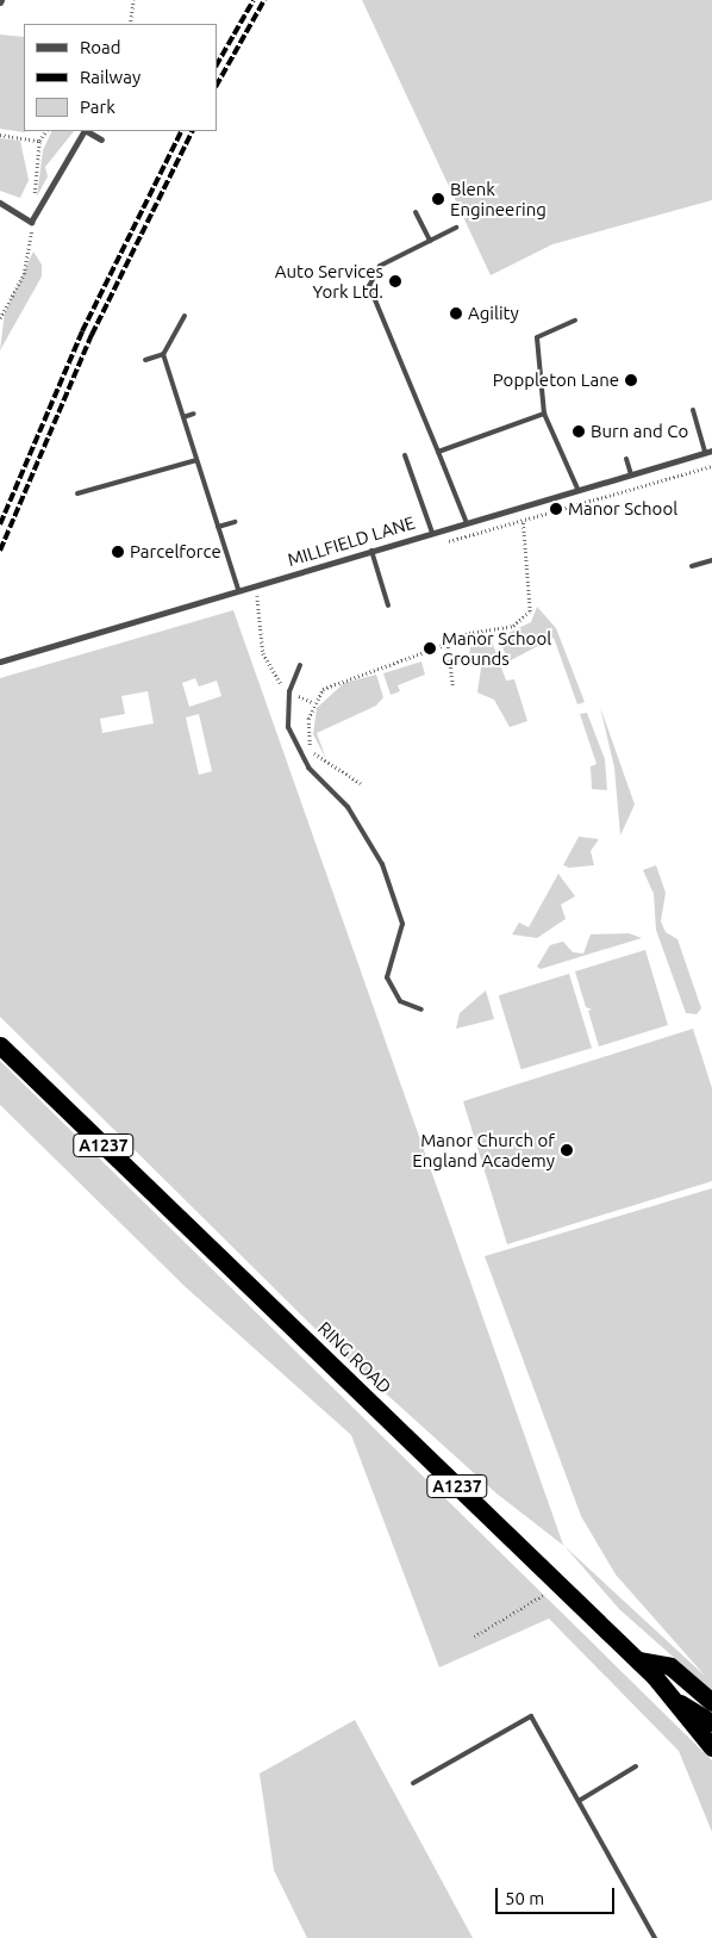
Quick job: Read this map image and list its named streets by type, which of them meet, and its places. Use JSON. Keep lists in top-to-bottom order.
{
  "streets": {
    "highway": ["A1237", "RING ROAD"],
    "street": ["MILLFIELD LANE"]
  },
  "places": [
    "Blenk Engineering",
    "Auto Services York Ltd.",
    "Agility",
    "Poppleton Lane",
    "Burn and Co",
    "Manor School",
    "Parcelforce",
    "Manor School Grounds",
    "Manor Church of England Academy"
  ],
  "legend": ["Road", "Railway", "Park"],
  "scale_bar": "50 m"
}
